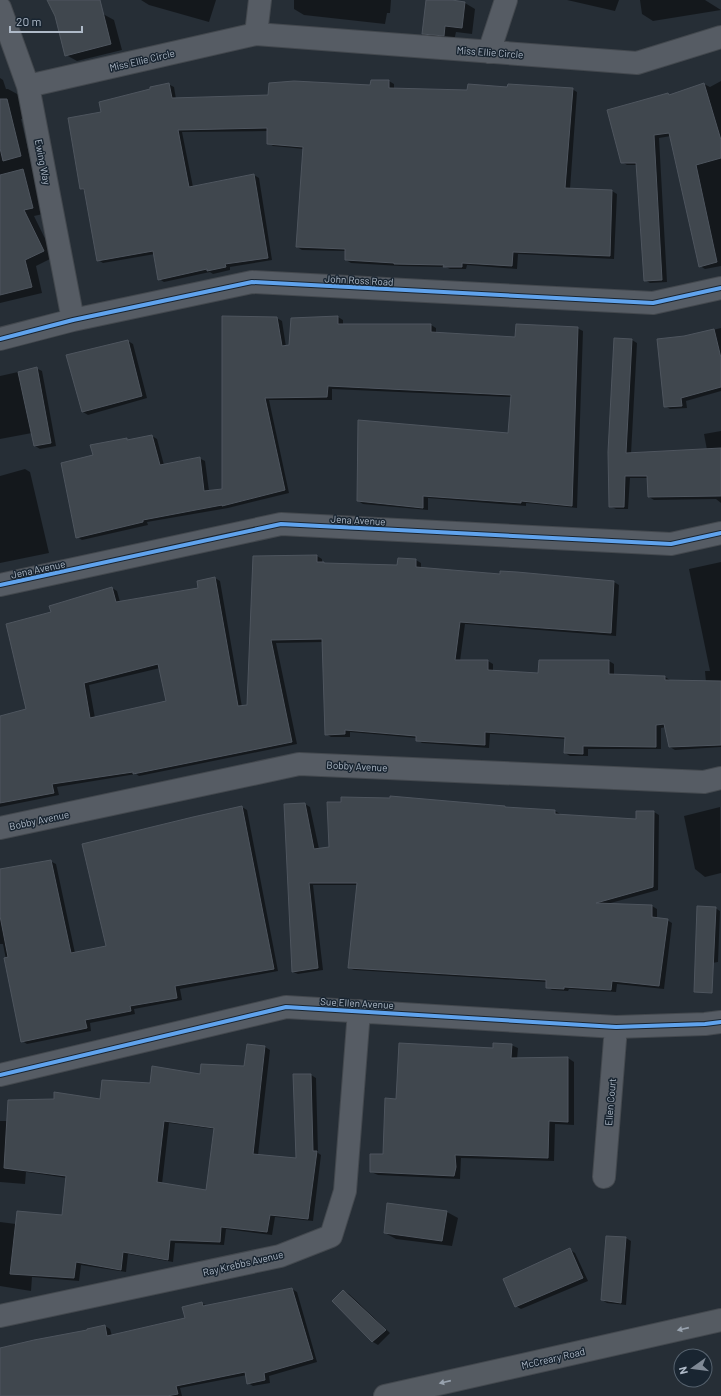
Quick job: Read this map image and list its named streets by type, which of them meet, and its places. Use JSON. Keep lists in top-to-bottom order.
{
  "streets": {
    "main road": ["McCreary Road"],
    "street": [
      "Miss Ellie Circle",
      "Ewing Way",
      "John Ross Road",
      "Jena Avenue",
      "Bobby Avenue",
      "Sue Ellen Avenue",
      "Ellen Court",
      "Ray Krebbs Avenue"
    ]
  },
  "crossings": [
    ["Miss Ellie Circle", "Ewing Way"],
    ["Ewing Way", "John Ross Road"],
    ["Sue Ellen Avenue", "Ellen Court"],
    ["Sue Ellen Avenue", "Ray Krebbs Avenue"]
  ],
  "one_way": ["McCreary Road"],
  "scale_bar": "20 m",
  "north": "left"
}
